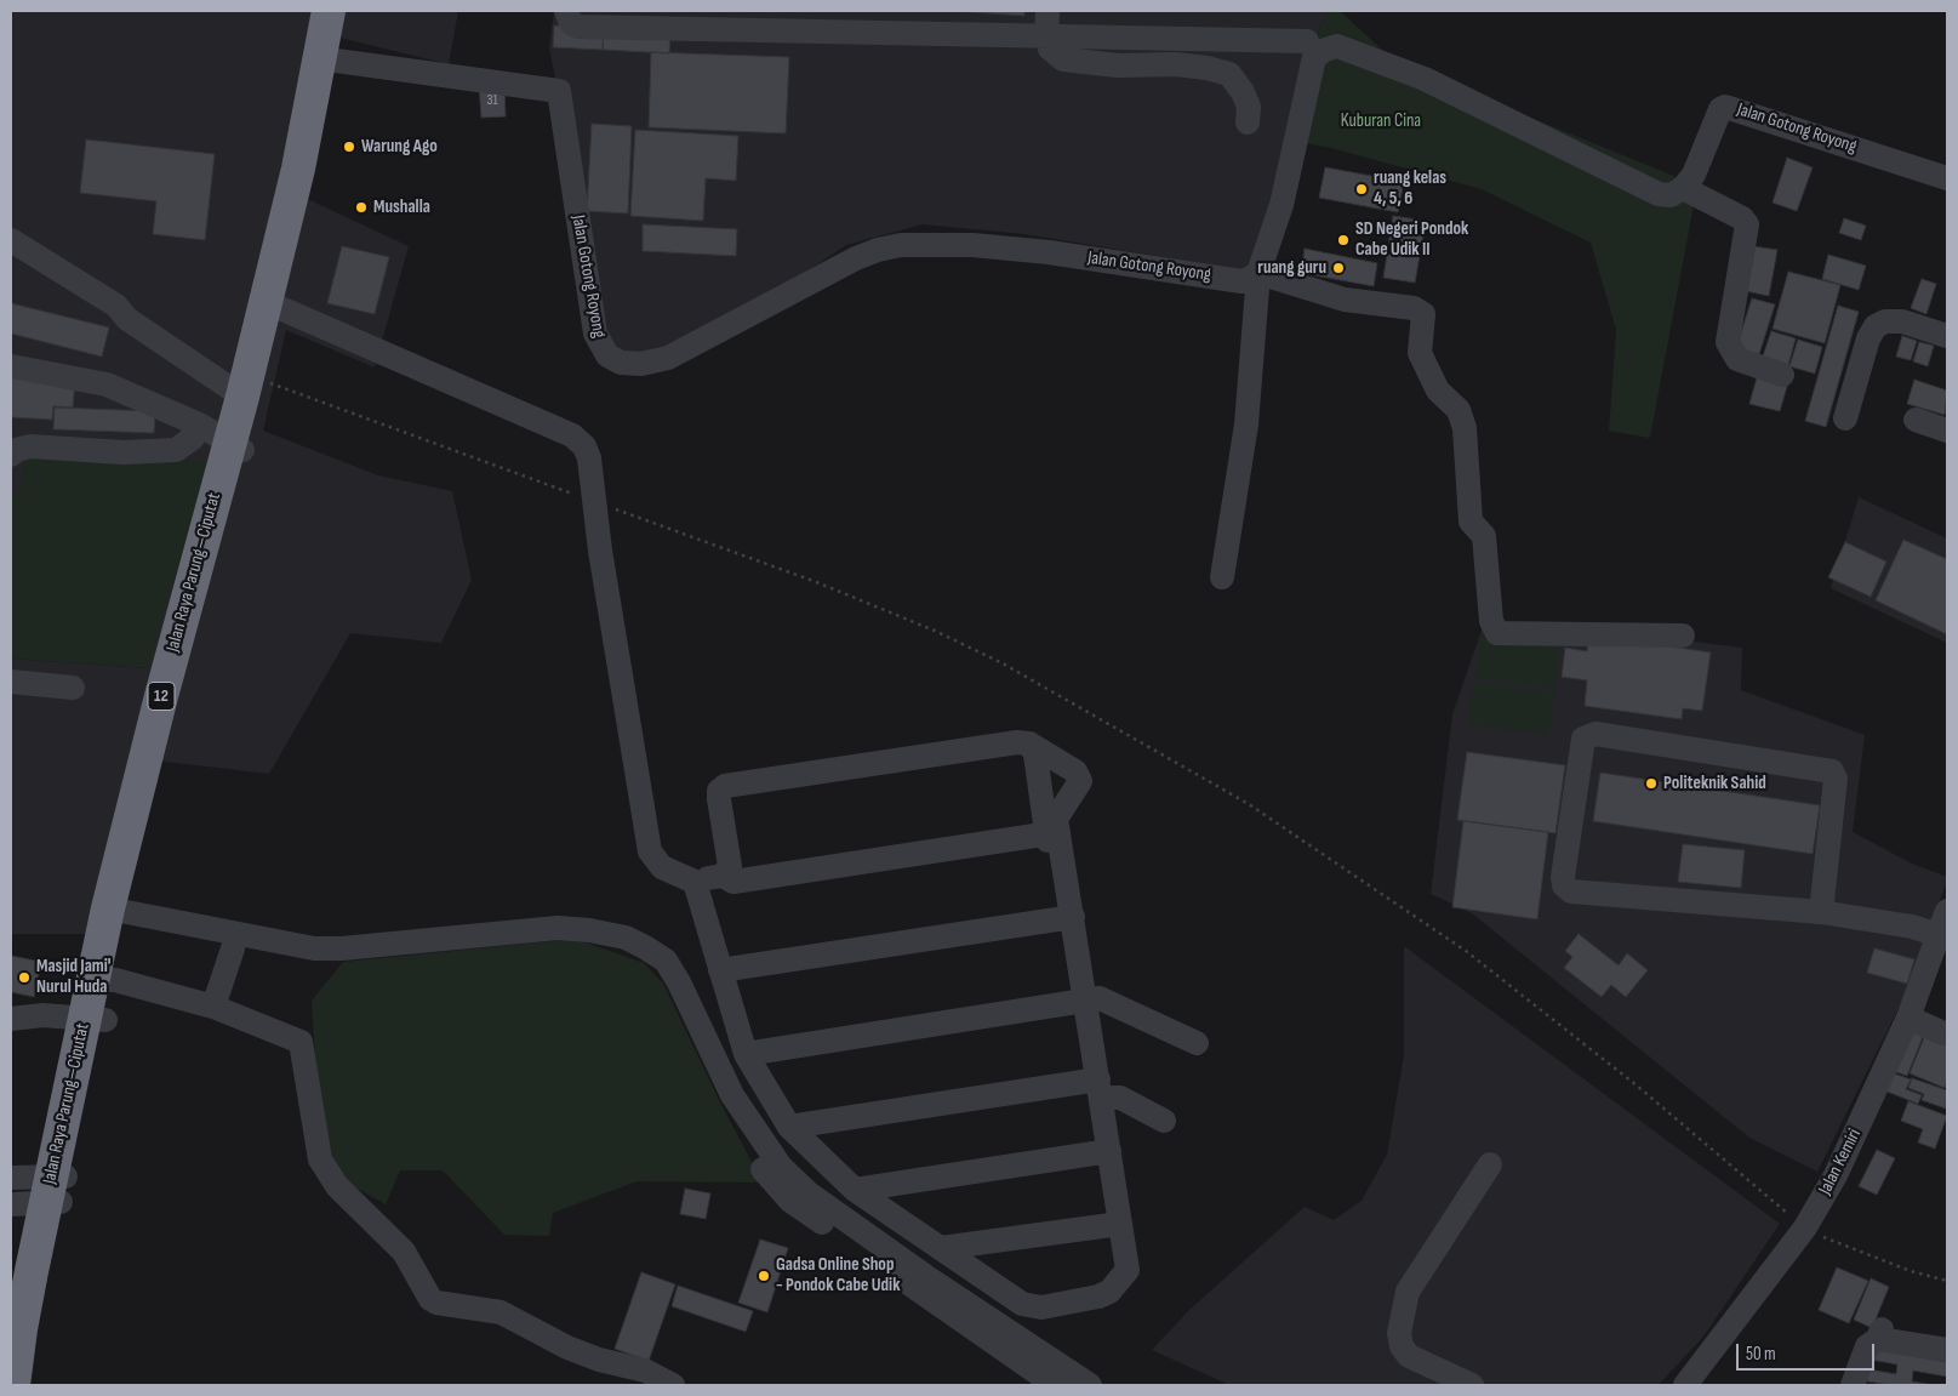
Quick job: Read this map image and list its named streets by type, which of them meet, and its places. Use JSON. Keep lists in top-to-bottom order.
{
  "streets": {
    "highway": ["Jalan Raya Parung—Ciputat", "12"],
    "street": ["Jalan Gotong Royong", "Jalan Kemiri"]
  },
  "crossings": [
    ["Jalan Gotong Royong", "Jalan Raya Parung—Ciputat"]
  ],
  "parks": ["Kuburan Cina"],
  "places": [
    "Warung Ago",
    "ruang kelas 4, 5, 6",
    "Mushalla",
    "SD Negeri Pondok Cabe Udik II",
    "ruang guru",
    "Politeknik Sahid",
    "Masjid Jami' Nurul Huda",
    "Gadsa Online Shop - Pondok Cabe Udik"
  ],
  "house_numbers": ["31"],
  "scale_bar": "50 m"
}
